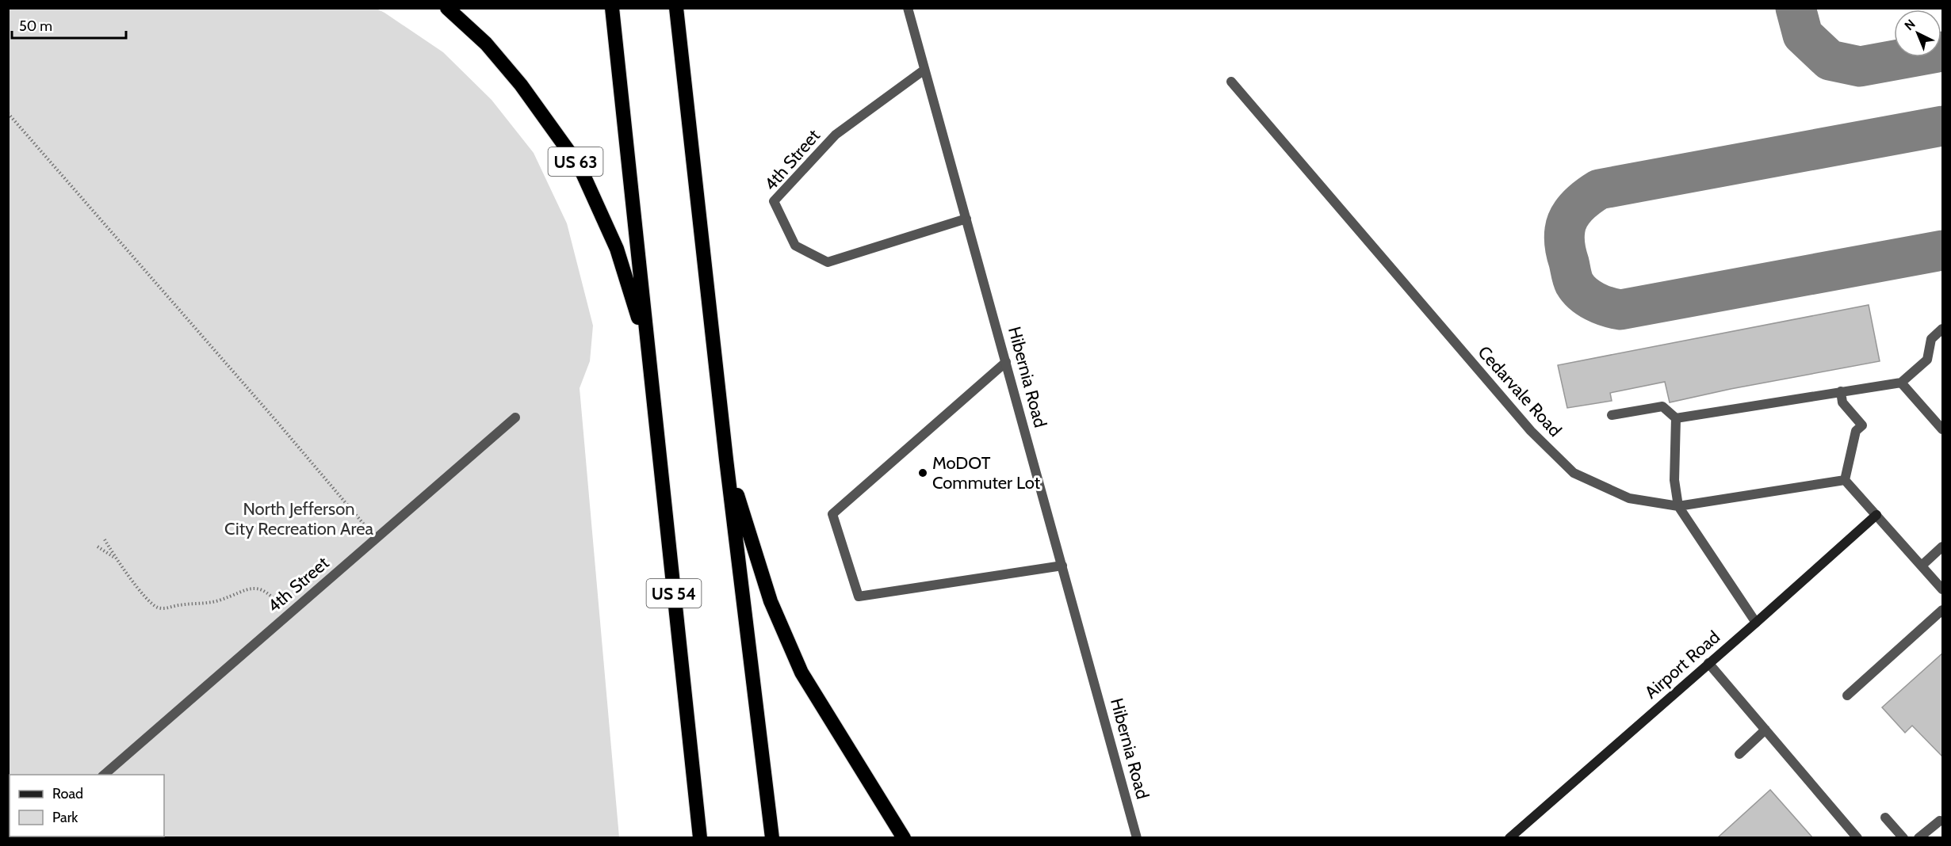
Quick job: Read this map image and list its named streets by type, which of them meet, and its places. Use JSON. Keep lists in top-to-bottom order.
{
  "streets": {
    "highway": ["US 63", "US 54"],
    "street": [
      "4th Street",
      "Hibernia Road",
      "Cedarvale Road",
      "Airport Road"
    ]
  },
  "crossings": [
    ["4th Street", "Hibernia Road"],
    ["US 63", "US 54"]
  ],
  "parks": ["North Jefferson City Recreation Area"],
  "places": ["MoDOT Commuter Lot"],
  "legend": ["Road", "Park"],
  "scale_bar": "50 m",
  "north": "top left"
}
